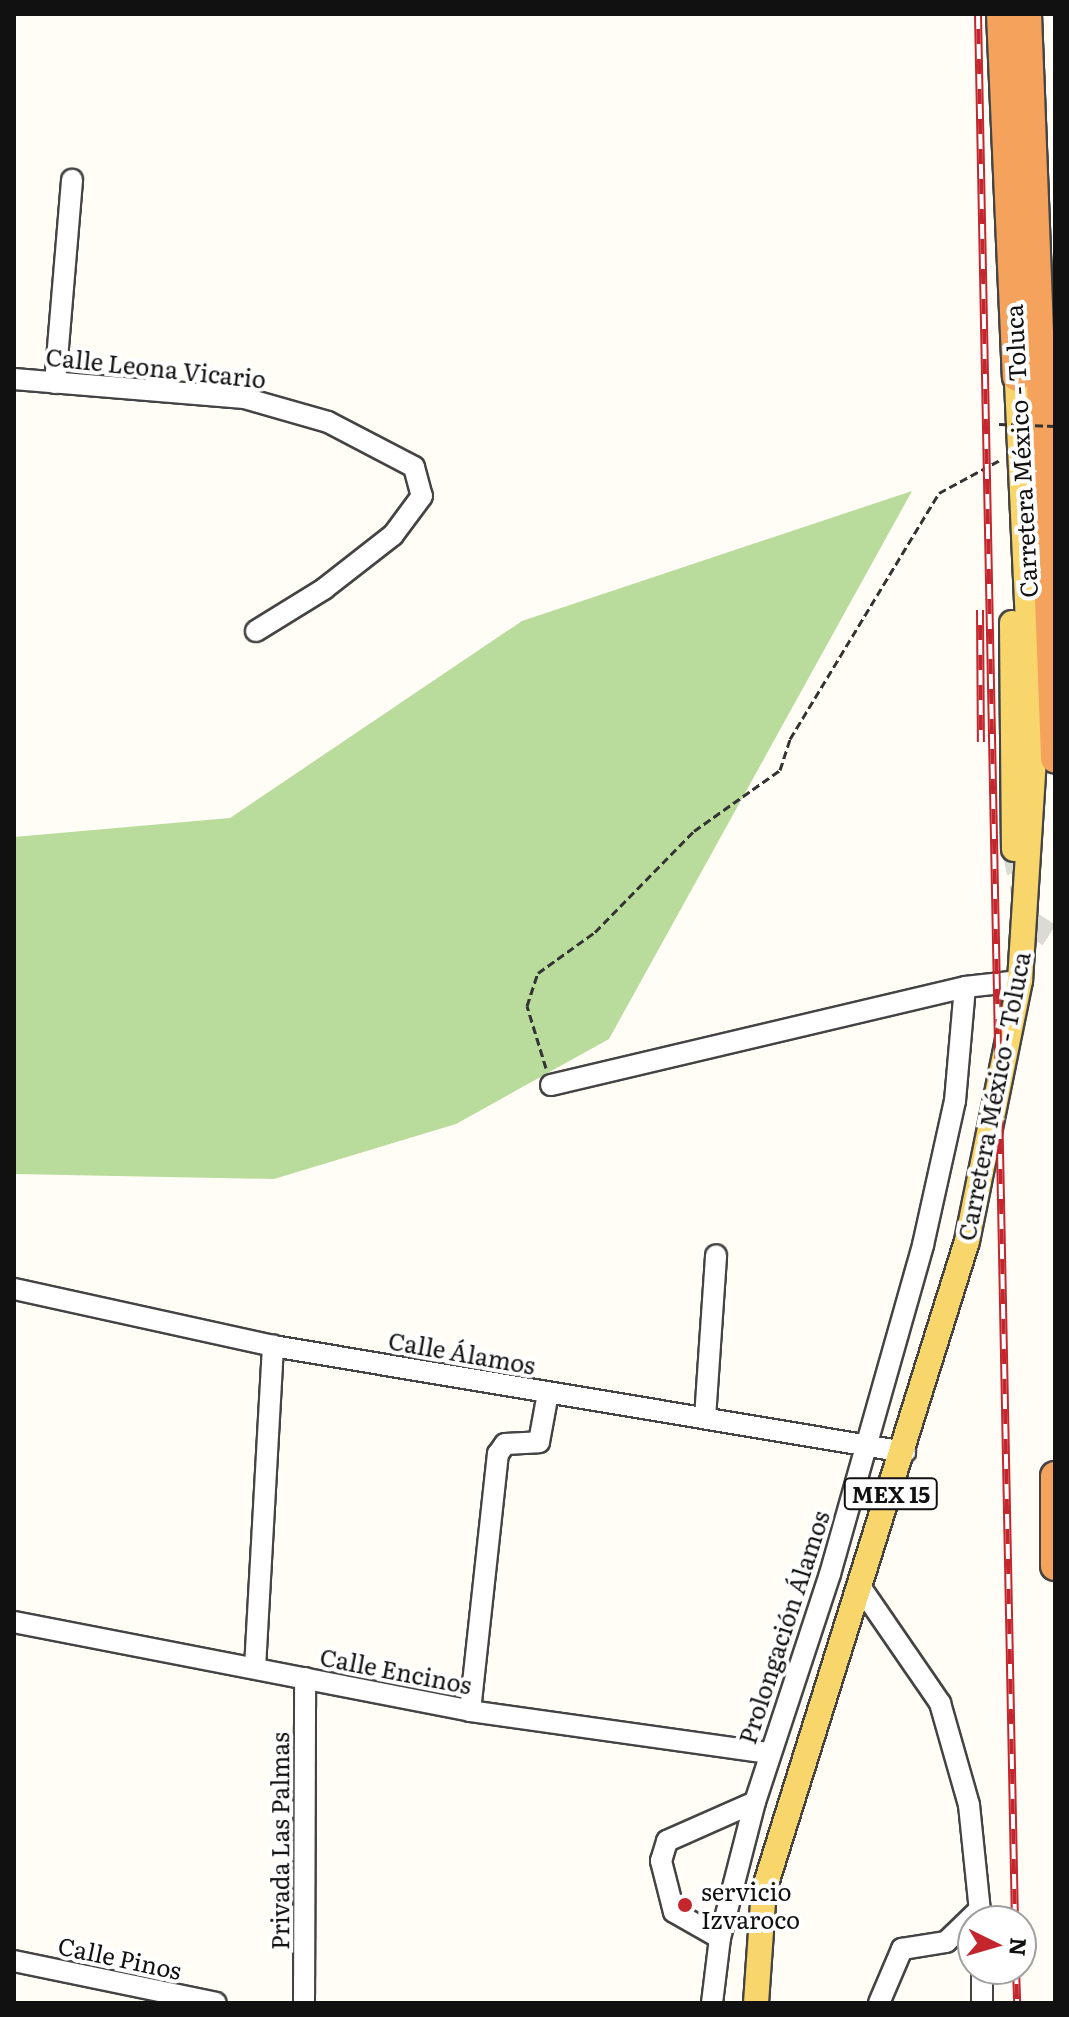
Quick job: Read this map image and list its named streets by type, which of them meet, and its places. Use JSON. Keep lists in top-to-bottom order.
{
  "streets": {
    "highway": ["Carretera México - Toluca", "MEX 15"],
    "street": [
      "Calle Leona Vicario",
      "Calle Álamos",
      "Prolongación Álamos",
      "Calle Encinos",
      "Privada Las Palmas",
      "Calle Pinos"
    ]
  },
  "crossings": [
    ["Carretera México - Toluca", "Calle Álamos"],
    ["Calle Álamos", "Prolongación Álamos"],
    ["Prolongación Álamos", "Calle Encinos"],
    ["Calle Encinos", "Privada Las Palmas"]
  ],
  "places": ["servicio Izvaroco"],
  "north": "right"
}
